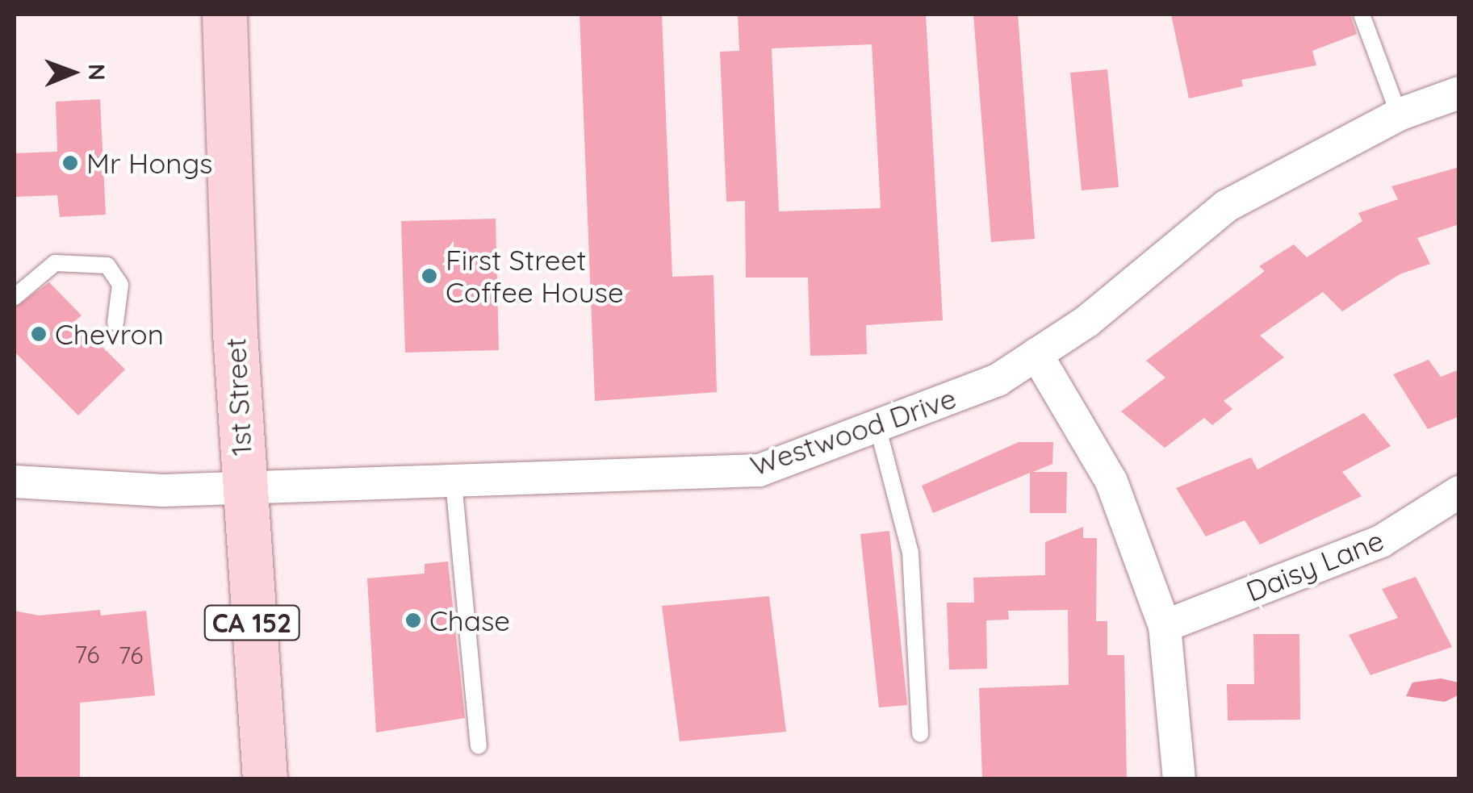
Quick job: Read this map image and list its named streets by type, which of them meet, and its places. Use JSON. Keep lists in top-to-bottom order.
{
  "streets": {
    "main road": ["1st Street", "CA 152"],
    "street": ["Westwood Drive", "Daisy Lane"]
  },
  "crossings": [
    ["1st Street", "Westwood Drive"]
  ],
  "places": [
    "Mr Hongs",
    "First Street Coffee House",
    "Chevron",
    "Chase"
  ],
  "house_numbers": ["76", "76"],
  "north": "right"
}
